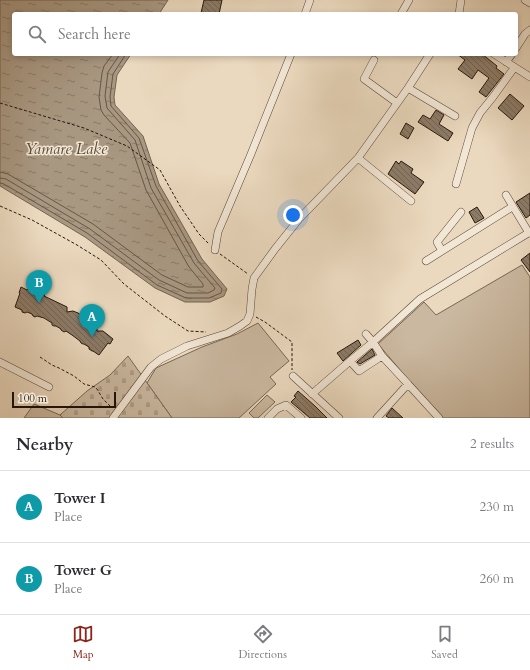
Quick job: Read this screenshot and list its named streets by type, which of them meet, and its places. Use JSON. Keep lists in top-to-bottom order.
{
  "water": ["Yamare Lake"],
  "scale_bar": "100 m",
  "page": {
    "search": "Search here",
    "pins": ["B", "A"],
    "scale": "100 m",
    "heading": ["Nearby", "2 results"],
    "list": [
      {
        "mark": "A",
        "name": "Tower I",
        "note": "Place",
        "value": "230 m"
      },
      {
        "mark": "B",
        "name": "Tower G",
        "note": "Place",
        "value": "260 m"
      }
    ],
    "nav": ["Map", "Directions", "Saved"]
  }
}
